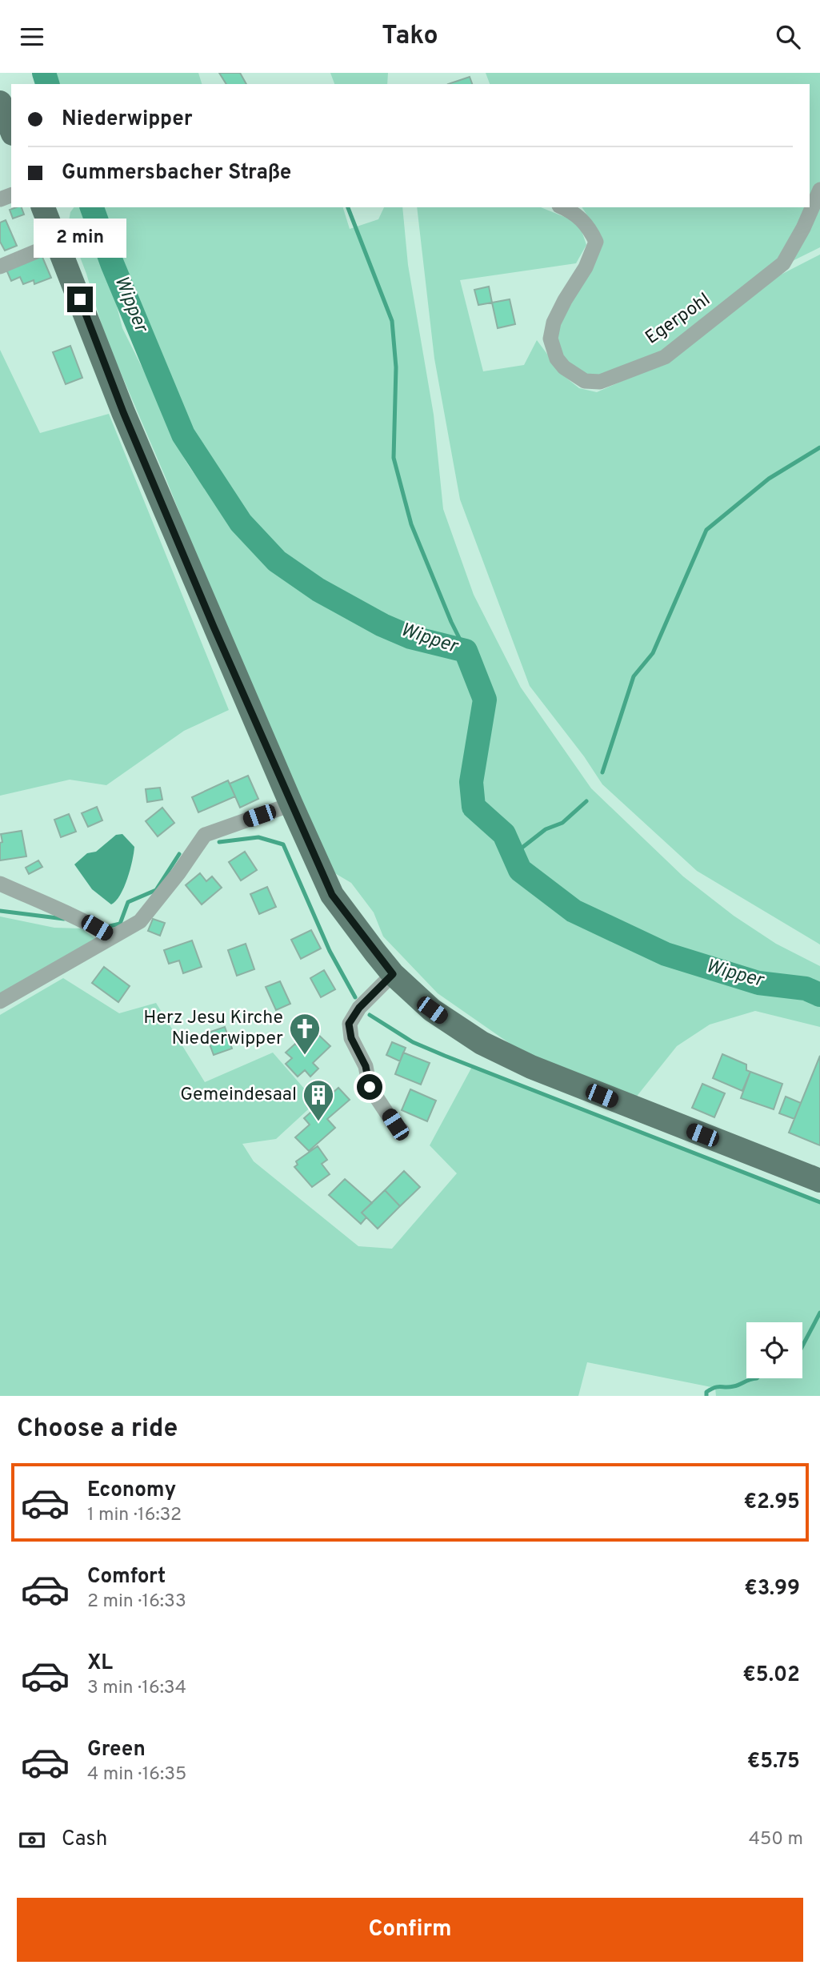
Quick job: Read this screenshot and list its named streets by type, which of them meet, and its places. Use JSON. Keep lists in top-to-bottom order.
{
  "streets": {
    "street": ["Egerpohl"]
  },
  "water": ["Wipper"],
  "places": {
    "church": ["Herz Jesu Kirche Niederwipper"],
    "building": ["Gemeindesaal"]
  },
  "page": {
    "header": "Tako",
    "banner": ["Niederwipper", "Gummersbacher Straße"],
    "bubble": "2 min",
    "heading": "Choose a ride",
    "list": [
      {
        "name": "Economy",
        "note": "1 min · 16:32",
        "value": "€2.95"
      },
      {
        "name": "Comfort",
        "note": "2 min · 16:33",
        "value": "€3.99"
      },
      {
        "name": "XL",
        "note": "3 min · 16:34",
        "value": "€5.02"
      },
      {
        "name": "Green",
        "note": "4 min · 16:35",
        "value": "€5.75"
      }
    ],
    "pay": ["Cash", "450 m"],
    "buttons": "Confirm"
  }
}
